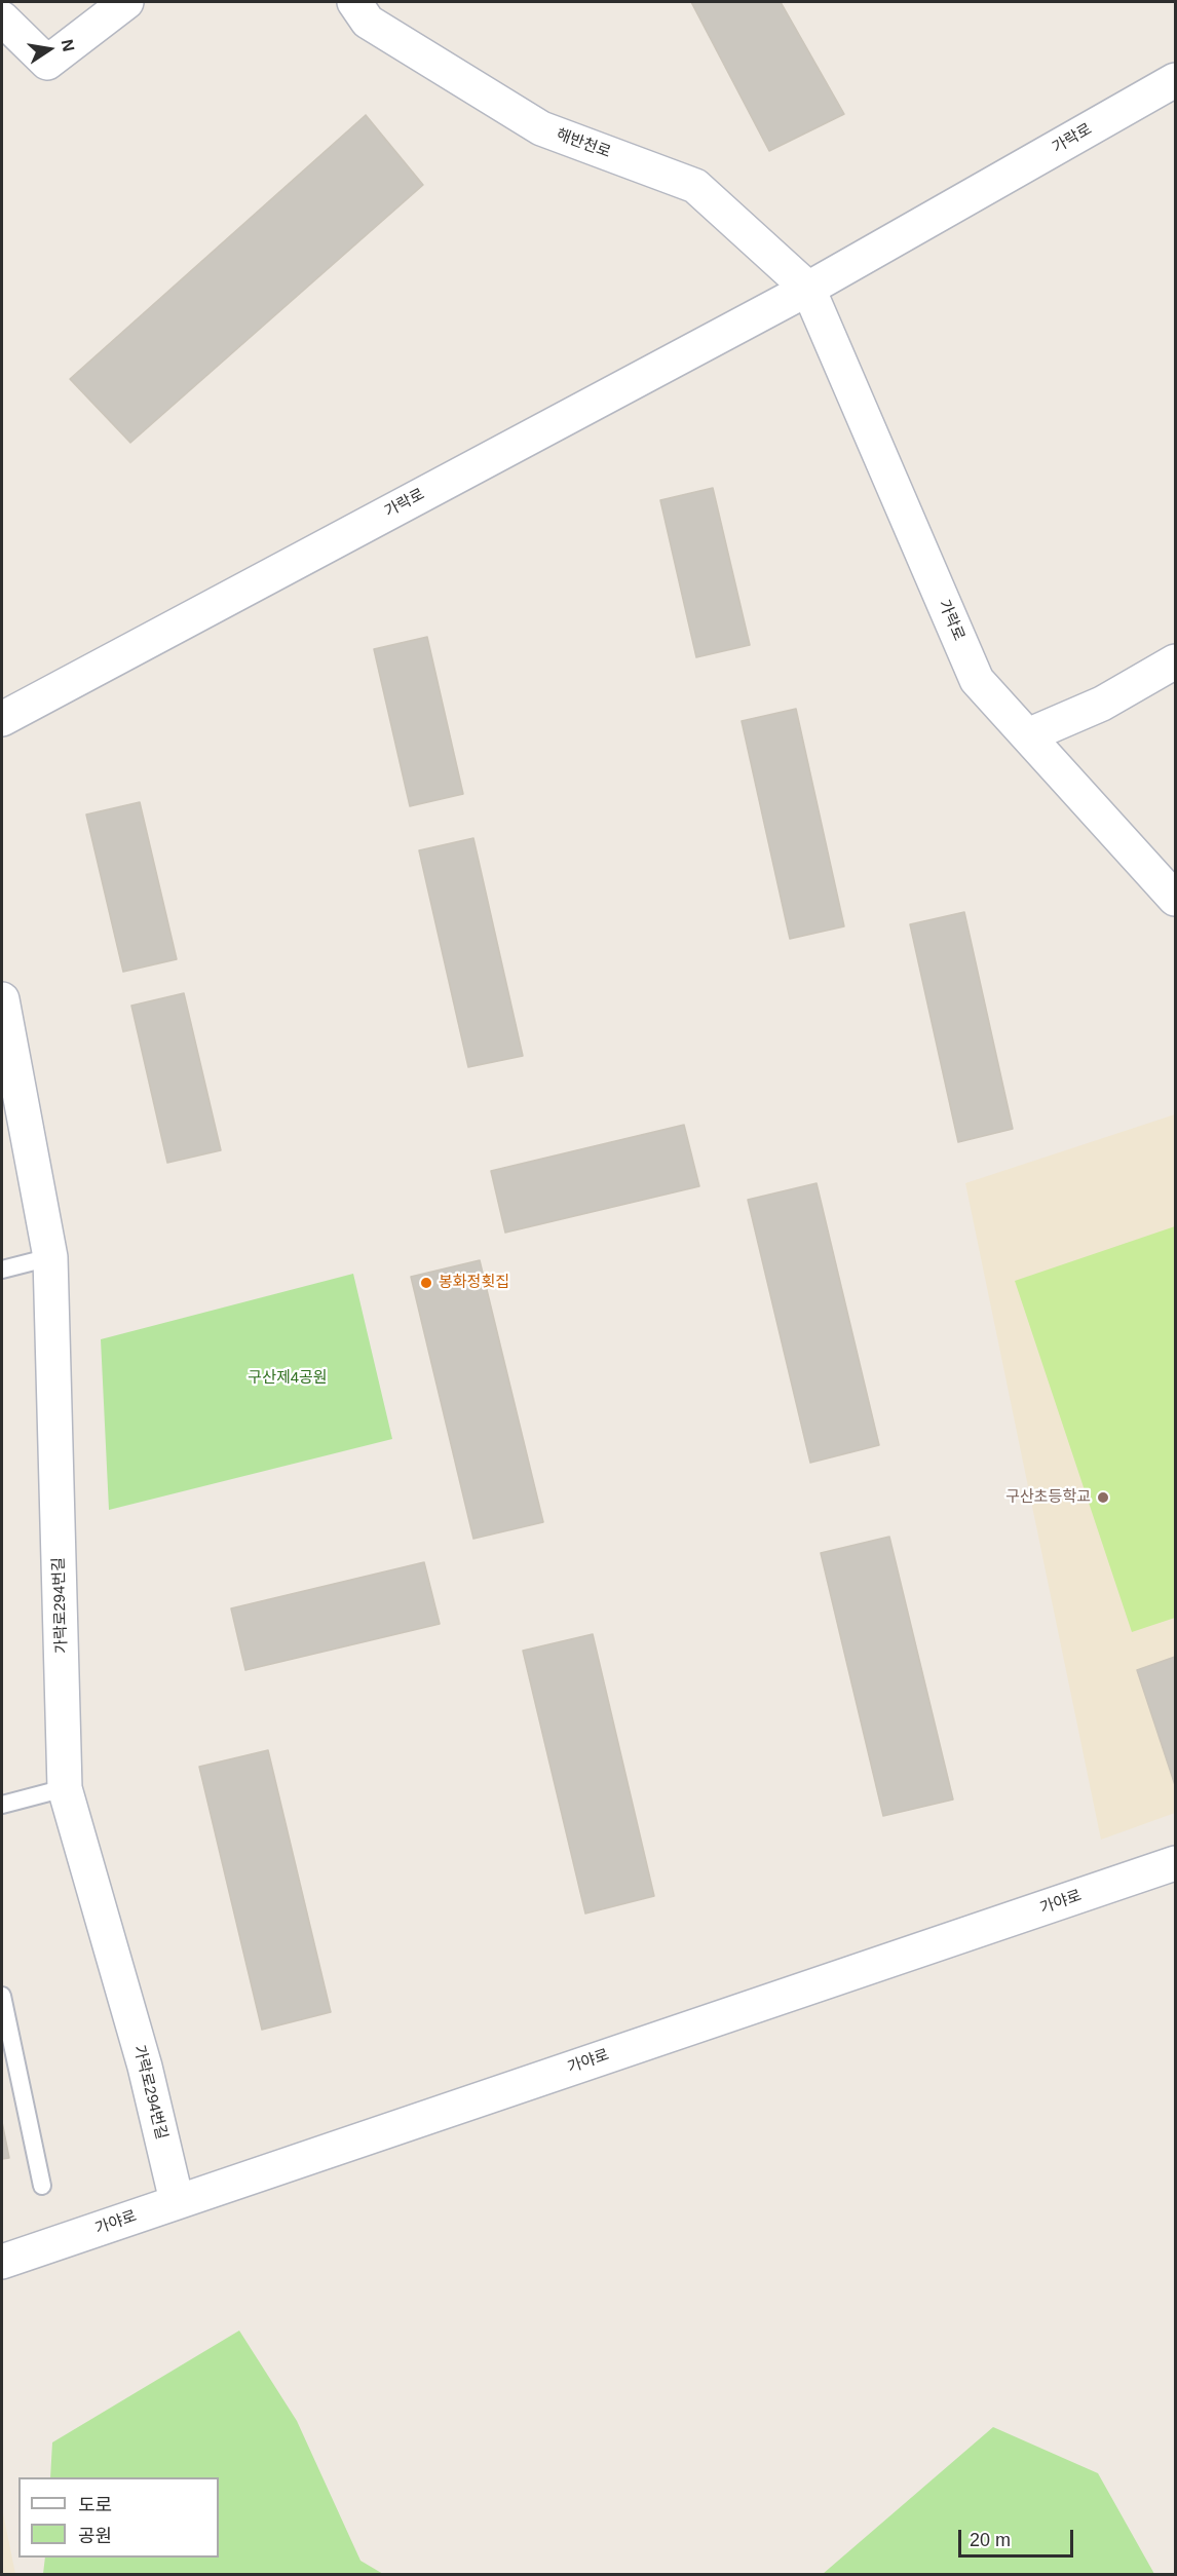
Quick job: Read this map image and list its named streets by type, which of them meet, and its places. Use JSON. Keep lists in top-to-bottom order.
{
  "streets": {
    "street": [
      "가락로",
      "해반천로",
      "가락로294번길",
      "가야로"
    ]
  },
  "crossings": [
    ["가락로", "해반천로"],
    ["가락로294번길", "가야로"]
  ],
  "parks": ["구산제4공원"],
  "places": ["봉화정횟집", "구산초등학교"],
  "legend": ["도로", "공원"],
  "scale_bar": "20 m",
  "north": "right"
}
